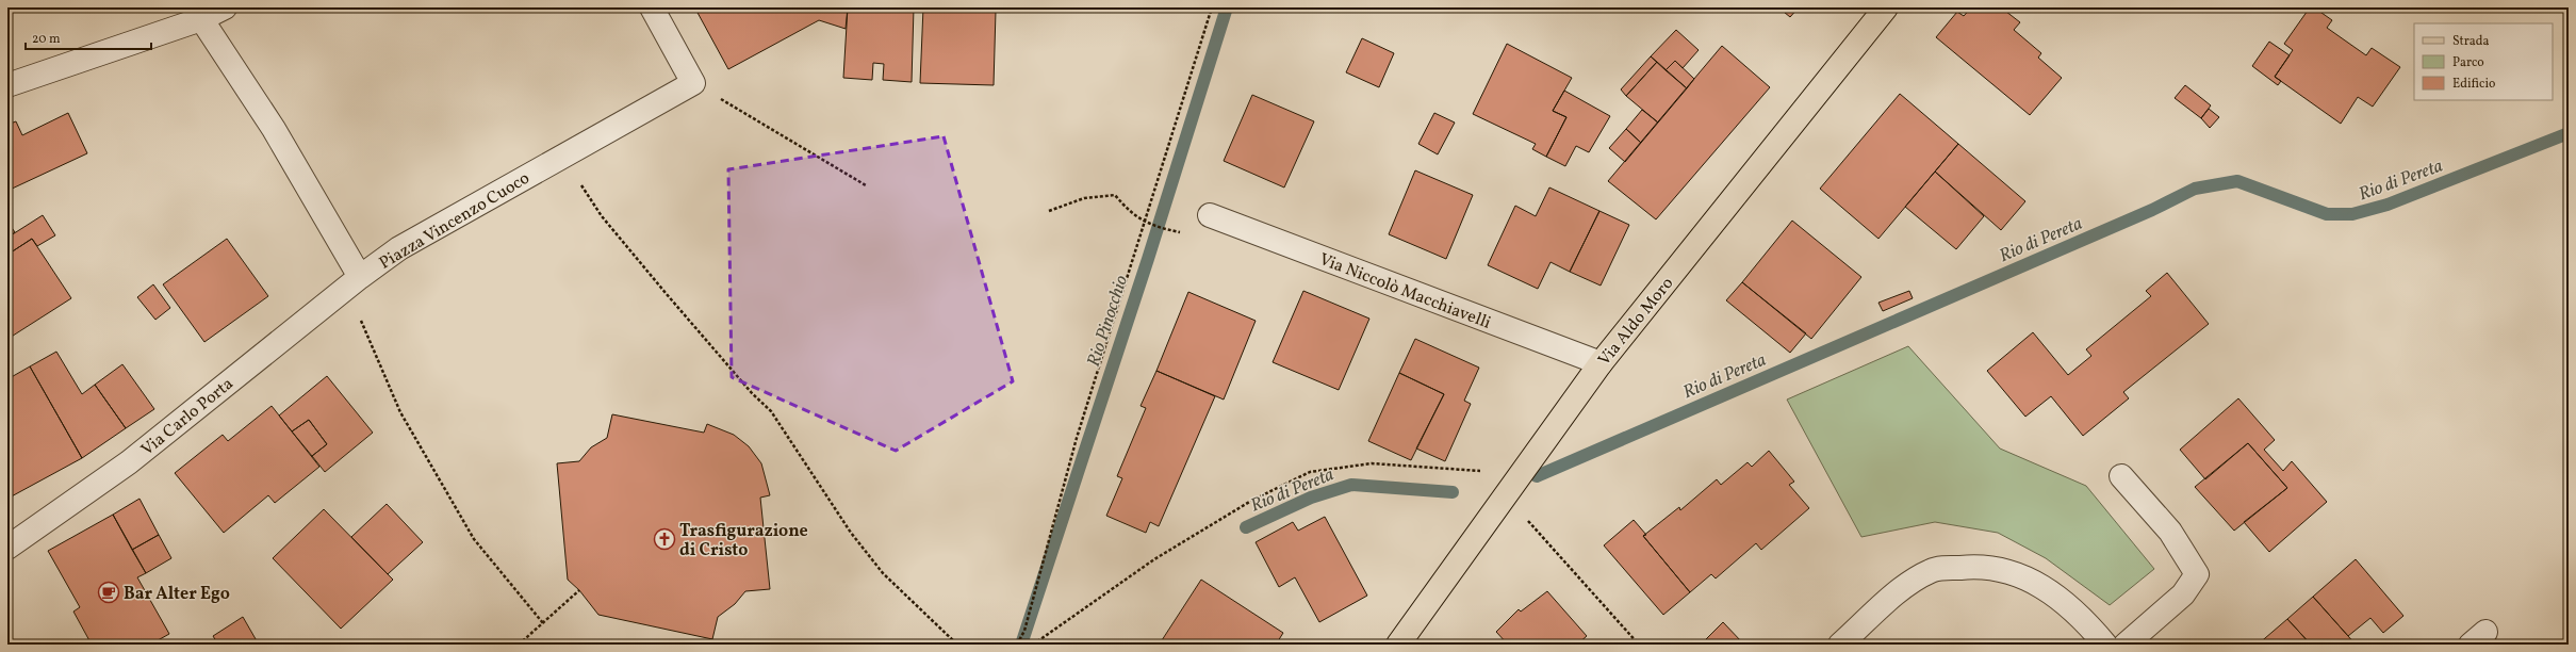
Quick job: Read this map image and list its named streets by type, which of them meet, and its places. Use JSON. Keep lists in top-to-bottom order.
{
  "streets": {
    "main road": ["Via Aldo Moro"],
    "street": ["Piazza Vincenzo Cuoco", "Via Niccolò Macchiavelli", "Via Carlo Porta"]
  },
  "crossings": [
    ["Piazza Vincenzo Cuoco", "Via Carlo Porta"],
    ["Via Niccolò Macchiavelli", "Via Aldo Moro"]
  ],
  "water": ["Rio di Pereta", "Rio Pinocchio"],
  "places": {
    "church": ["Trasfigurazione di Cristo"],
    "cafe": ["Bar Alter Ego"]
  },
  "legend": ["Strada", "Parco", "Edificio"],
  "scale_bar": "20 m"
}
